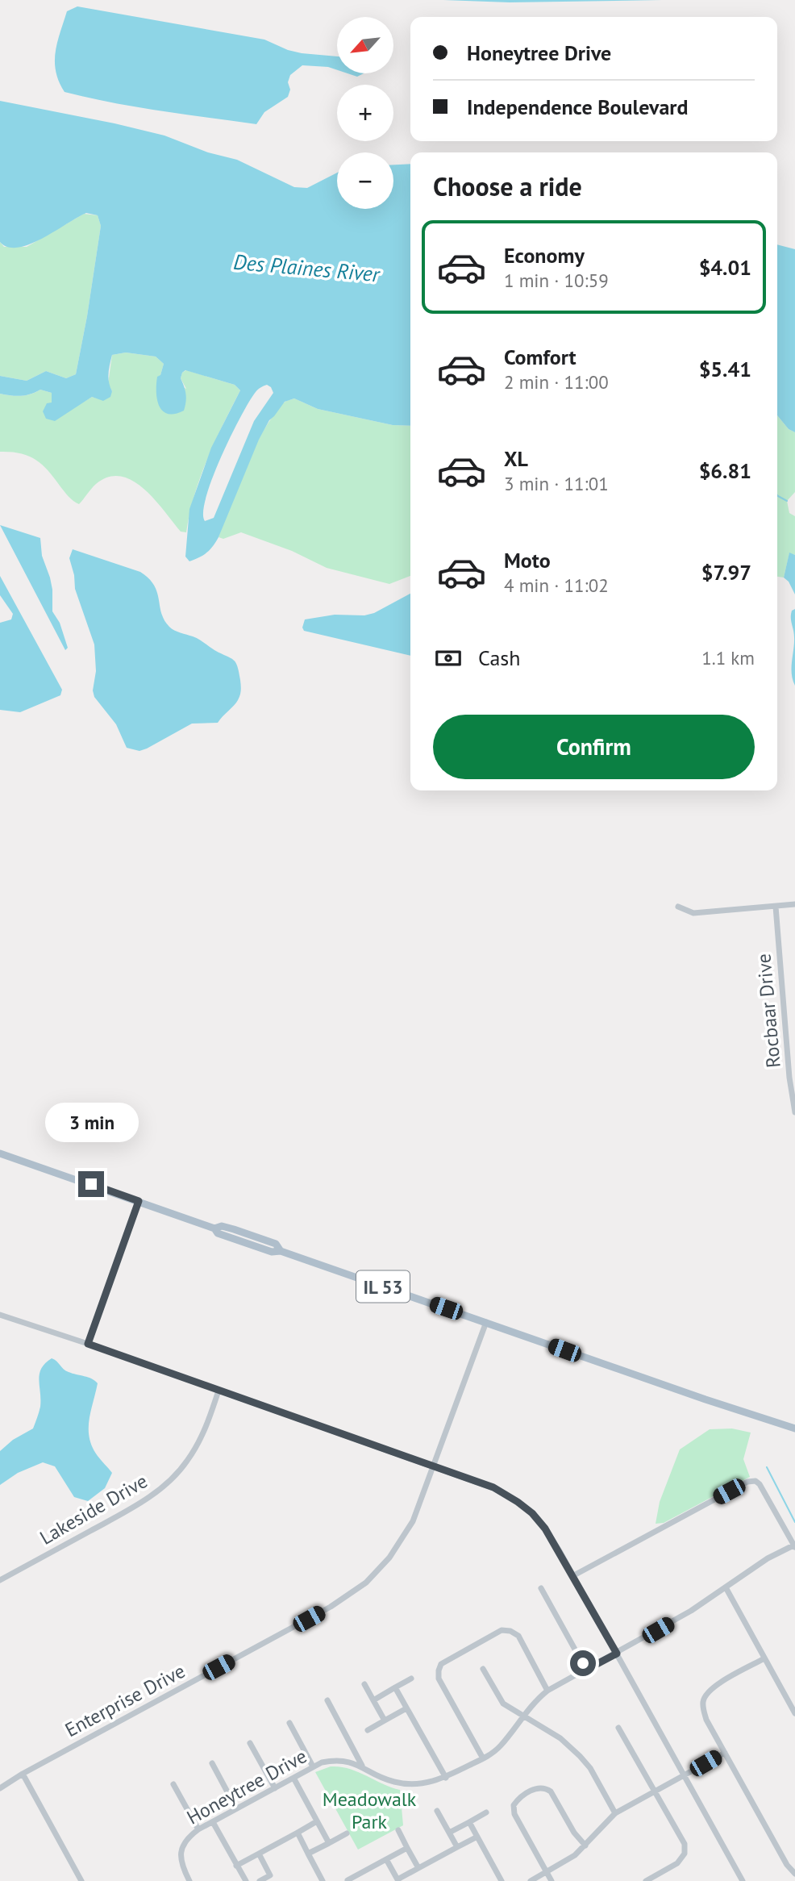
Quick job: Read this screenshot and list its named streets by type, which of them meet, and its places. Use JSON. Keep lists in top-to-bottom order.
{
  "streets": {
    "main road": ["IL 53"],
    "street": [
      "Rocbaar Drive",
      "Lakeside Drive",
      "Enterprise Drive",
      "Honeytree Drive"
    ]
  },
  "crossings": [
    ["IL 53", "Enterprise Drive"]
  ],
  "water": ["Des Plaines River"],
  "parks": ["Meadowalk Park"],
  "north": "bottom left",
  "page": {
    "map_buttons": ["+", "−"],
    "banner": ["Honeytree Drive", "Independence Boulevard"],
    "heading": "Choose a ride",
    "list": [
      {
        "name": "Economy",
        "note": "1 min · 10:59",
        "value": "$4.01"
      },
      {
        "name": "Comfort",
        "note": "2 min · 11:00",
        "value": "$5.41"
      },
      {
        "name": "XL",
        "note": "3 min · 11:01",
        "value": "$6.81"
      },
      {
        "name": "Moto",
        "note": "4 min · 11:02",
        "value": "$7.97"
      }
    ],
    "pay": ["Cash", "1.1 km"],
    "buttons": "Confirm",
    "bubble": "3 min"
  }
}
